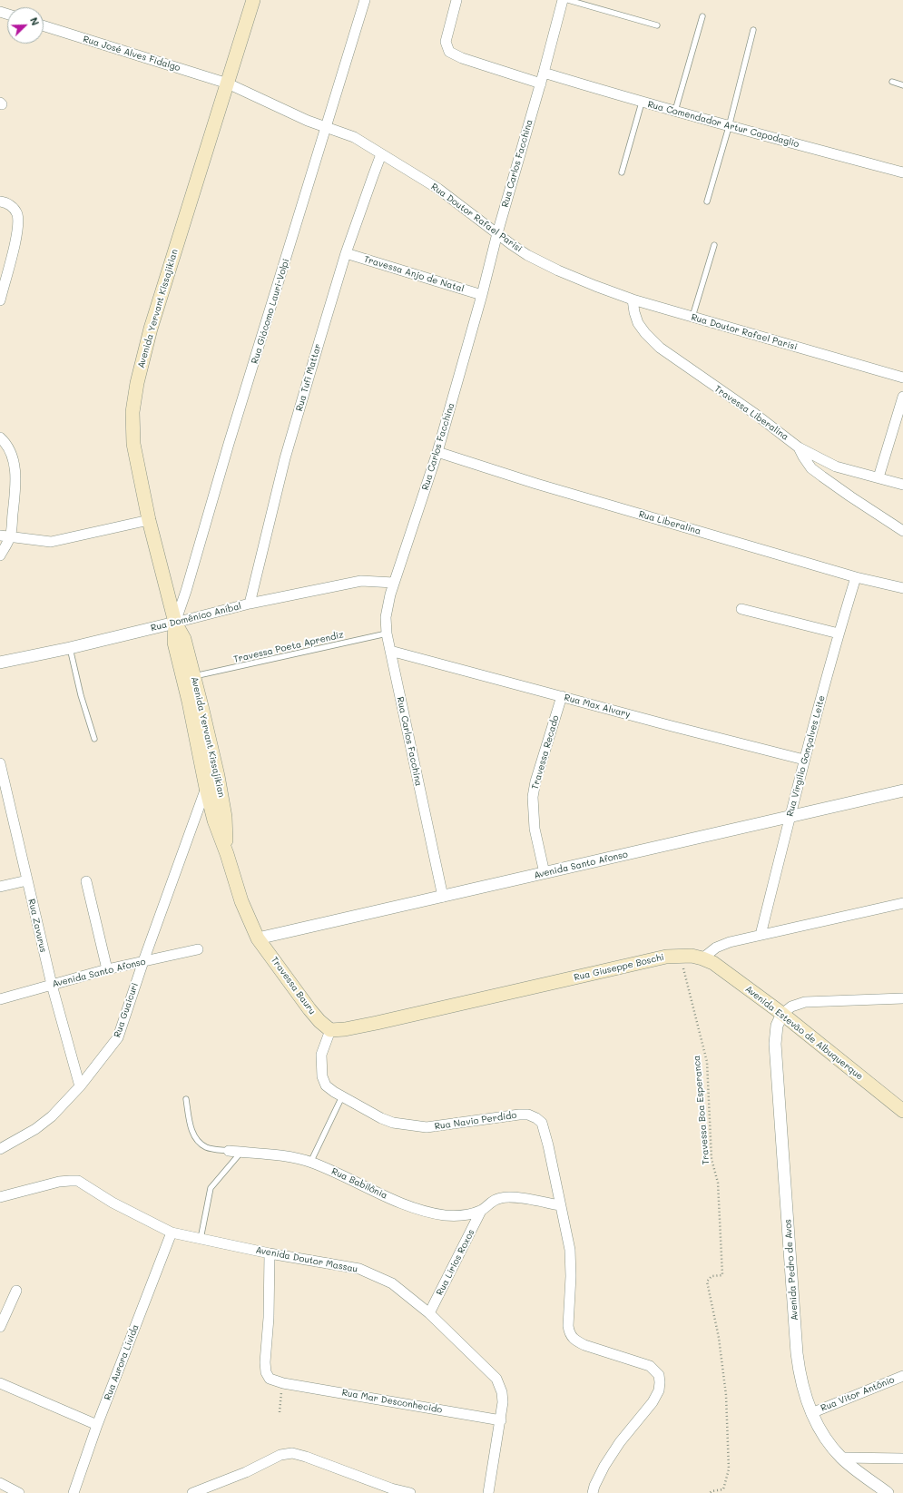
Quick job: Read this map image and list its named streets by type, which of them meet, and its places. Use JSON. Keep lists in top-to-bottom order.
{
  "streets": {
    "main road": [
      "Avenida Yervant Kissajikian",
      "Rua Giuseppe Boschi",
      "Travessa Bauru",
      "Avenida Estevão de Albuquerque"
    ],
    "street": [
      "Rua José Alves Fidalgo",
      "Rua Comendador Artur Capodaglio",
      "Rua Carlos Facchina",
      "Rua Doutor Rafael Parisi",
      "Travessa Anjo de Natal",
      "Rua Giácomo Lauri-Volpi",
      "Rua Tufi Mattar",
      "Travessa Liberalina",
      "Rua Liberalina",
      "Rua Domênico Aníbal",
      "Rua Max Alvary",
      "Travessa Recado",
      "Rua Virgílio Gonçalves Leite",
      "Avenida Santo Afonso",
      "Rua Zavurus",
      "Rua Guaicuri",
      "Rua Navio Perdido",
      "Rua Babilônia",
      "Avenida Doutor Massau",
      "Rua Lírios Roxos",
      "Avenida Pedro de Avos",
      "Rua Aurora Lívida",
      "Rua Vitor Antônio",
      "Rua Mar Desconhecido"
    ],
    "lane": ["Travessa Poeta Aprendiz"],
    "path": ["Travessa Boa Esperanca"]
  },
  "crossings": [
    ["Rua José Alves Fidalgo", "Rua Doutor Rafael Parisi"],
    ["Rua José Alves Fidalgo", "Avenida Yervant Kissajikian"],
    ["Rua Comendador Artur Capodaglio", "Rua Carlos Facchina"],
    ["Rua Carlos Facchina", "Rua Doutor Rafael Parisi"],
    ["Rua Carlos Facchina", "Travessa Anjo de Natal"],
    ["Rua Carlos Facchina", "Rua Liberalina"],
    ["Rua Carlos Facchina", "Rua Domênico Aníbal"],
    ["Rua Carlos Facchina", "Travessa Poeta Aprendiz"],
    ["Rua Carlos Facchina", "Rua Max Alvary"],
    ["Rua Carlos Facchina", "Avenida Santo Afonso"],
    ["Rua Doutor Rafael Parisi", "Avenida Yervant Kissajikian"],
    ["Rua Doutor Rafael Parisi", "Rua Giácomo Lauri-Volpi"],
    ["Rua Doutor Rafael Parisi", "Rua Tufi Mattar"],
    ["Rua Doutor Rafael Parisi", "Travessa Liberalina"],
    ["Travessa Anjo de Natal", "Rua Tufi Mattar"],
    ["Avenida Yervant Kissajikian", "Rua Giácomo Lauri-Volpi"],
    ["Avenida Yervant Kissajikian", "Rua Domênico Aníbal"],
    ["Avenida Yervant Kissajikian", "Travessa Poeta Aprendiz"],
    ["Avenida Yervant Kissajikian", "Avenida Santo Afonso"],
    ["Avenida Yervant Kissajikian", "Travessa Bauru"],
    ["Avenida Yervant Kissajikian", "Rua Guaicuri"],
    ["Rua Giácomo Lauri-Volpi", "Rua Domênico Aníbal"],
    ["Rua Tufi Mattar", "Rua Domênico Aníbal"],
    ["Rua Liberalina", "Rua Virgílio Gonçalves Leite"],
    ["Rua Max Alvary", "Travessa Recado"],
    ["Rua Max Alvary", "Rua Virgílio Gonçalves Leite"],
    ["Travessa Recado", "Avenida Santo Afonso"],
    ["Rua Virgílio Gonçalves Leite", "Avenida Santo Afonso"],
    ["Avenida Santo Afonso", "Rua Zavurus"],
    ["Avenida Santo Afonso", "Travessa Bauru"],
    ["Avenida Santo Afonso", "Rua Guaicuri"],
    ["Rua Zavurus", "Rua Guaicuri"],
    ["Rua Giuseppe Boschi", "Travessa Bauru"],
    ["Rua Giuseppe Boschi", "Avenida Estevão de Albuquerque"],
    ["Rua Giuseppe Boschi", "Travessa Boa Esperanca"],
    ["Rua Giuseppe Boschi", "Rua Navio Perdido"],
    ["Travessa Bauru", "Rua Navio Perdido"],
    ["Avenida Estevão de Albuquerque", "Avenida Pedro de Avos"],
    ["Rua Navio Perdido", "Rua Babilônia"],
    ["Rua Babilônia", "Rua Lírios Roxos"],
    ["Avenida Doutor Massau", "Rua Lírios Roxos"],
    ["Avenida Doutor Massau", "Rua Aurora Lívida"],
    ["Avenida Doutor Massau", "Rua Mar Desconhecido"],
    ["Avenida Pedro de Avos", "Rua Vitor Antônio"]
  ],
  "north": "top right"
}
